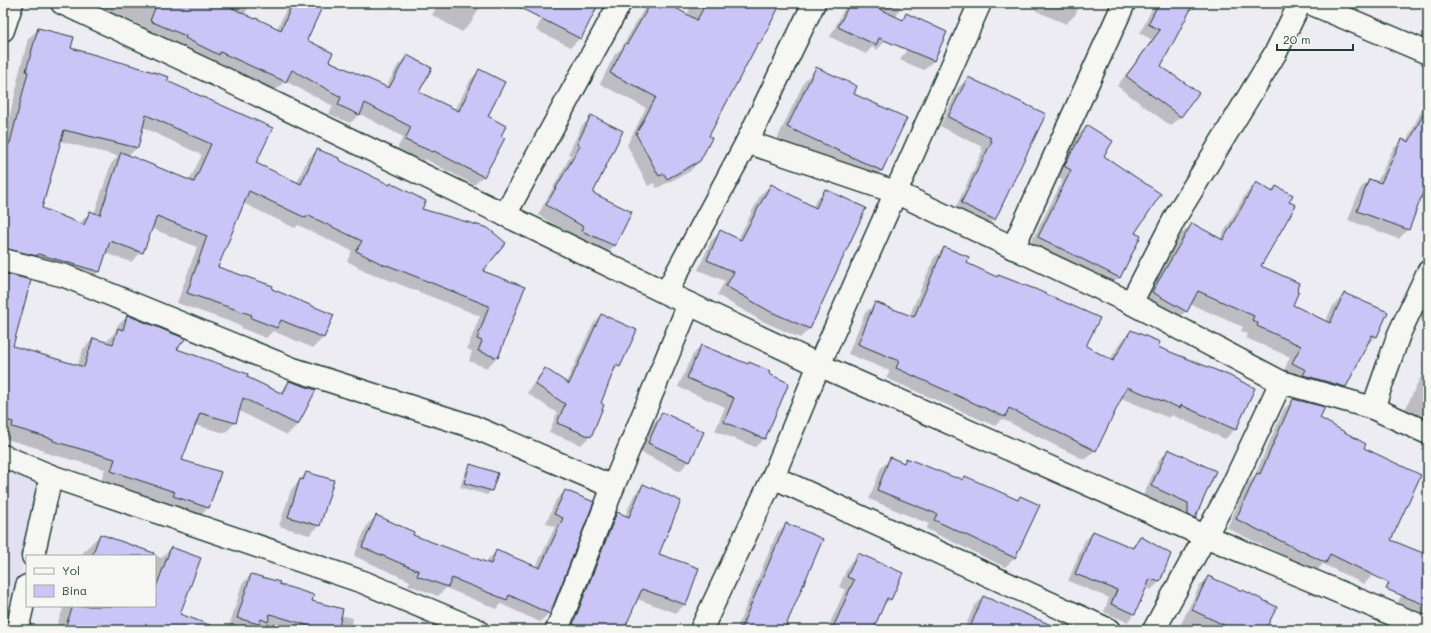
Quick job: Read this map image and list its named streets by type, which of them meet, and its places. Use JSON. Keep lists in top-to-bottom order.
{
  "legend": ["Yol", "Bina"],
  "scale_bar": "20 m"
}
